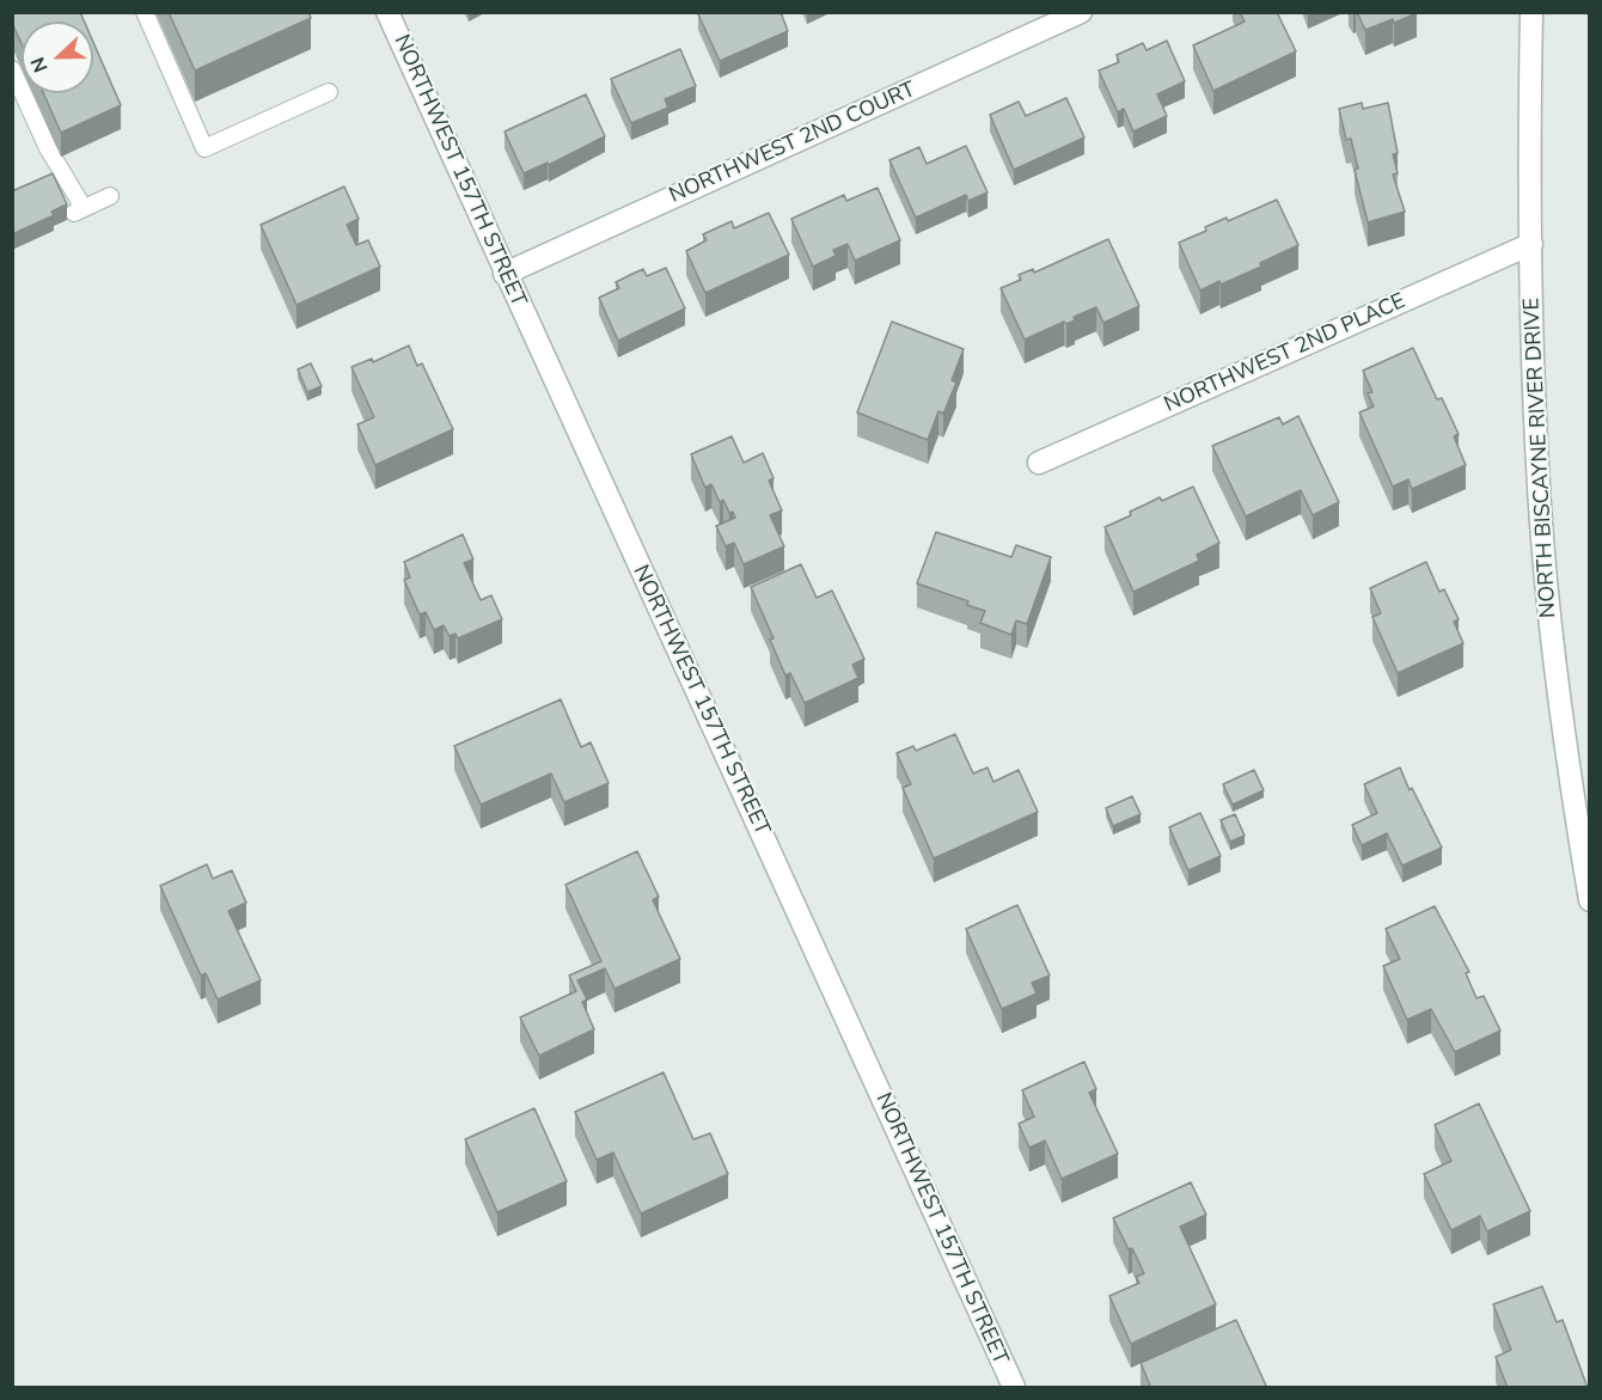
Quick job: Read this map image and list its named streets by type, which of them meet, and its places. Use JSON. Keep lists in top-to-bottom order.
{
  "streets": {
    "street": [
      "NORTHWEST 2ND COURT",
      "NORTHWEST 157TH STREET",
      "NORTHWEST 2ND PLACE",
      "NORTH BISCAYNE RIVER DRIVE"
    ]
  },
  "crossings": [
    ["NORTHWEST 2ND COURT", "NORTHWEST 157TH STREET"],
    ["NORTHWEST 2ND PLACE", "NORTH BISCAYNE RIVER DRIVE"]
  ],
  "north": "left"
}
